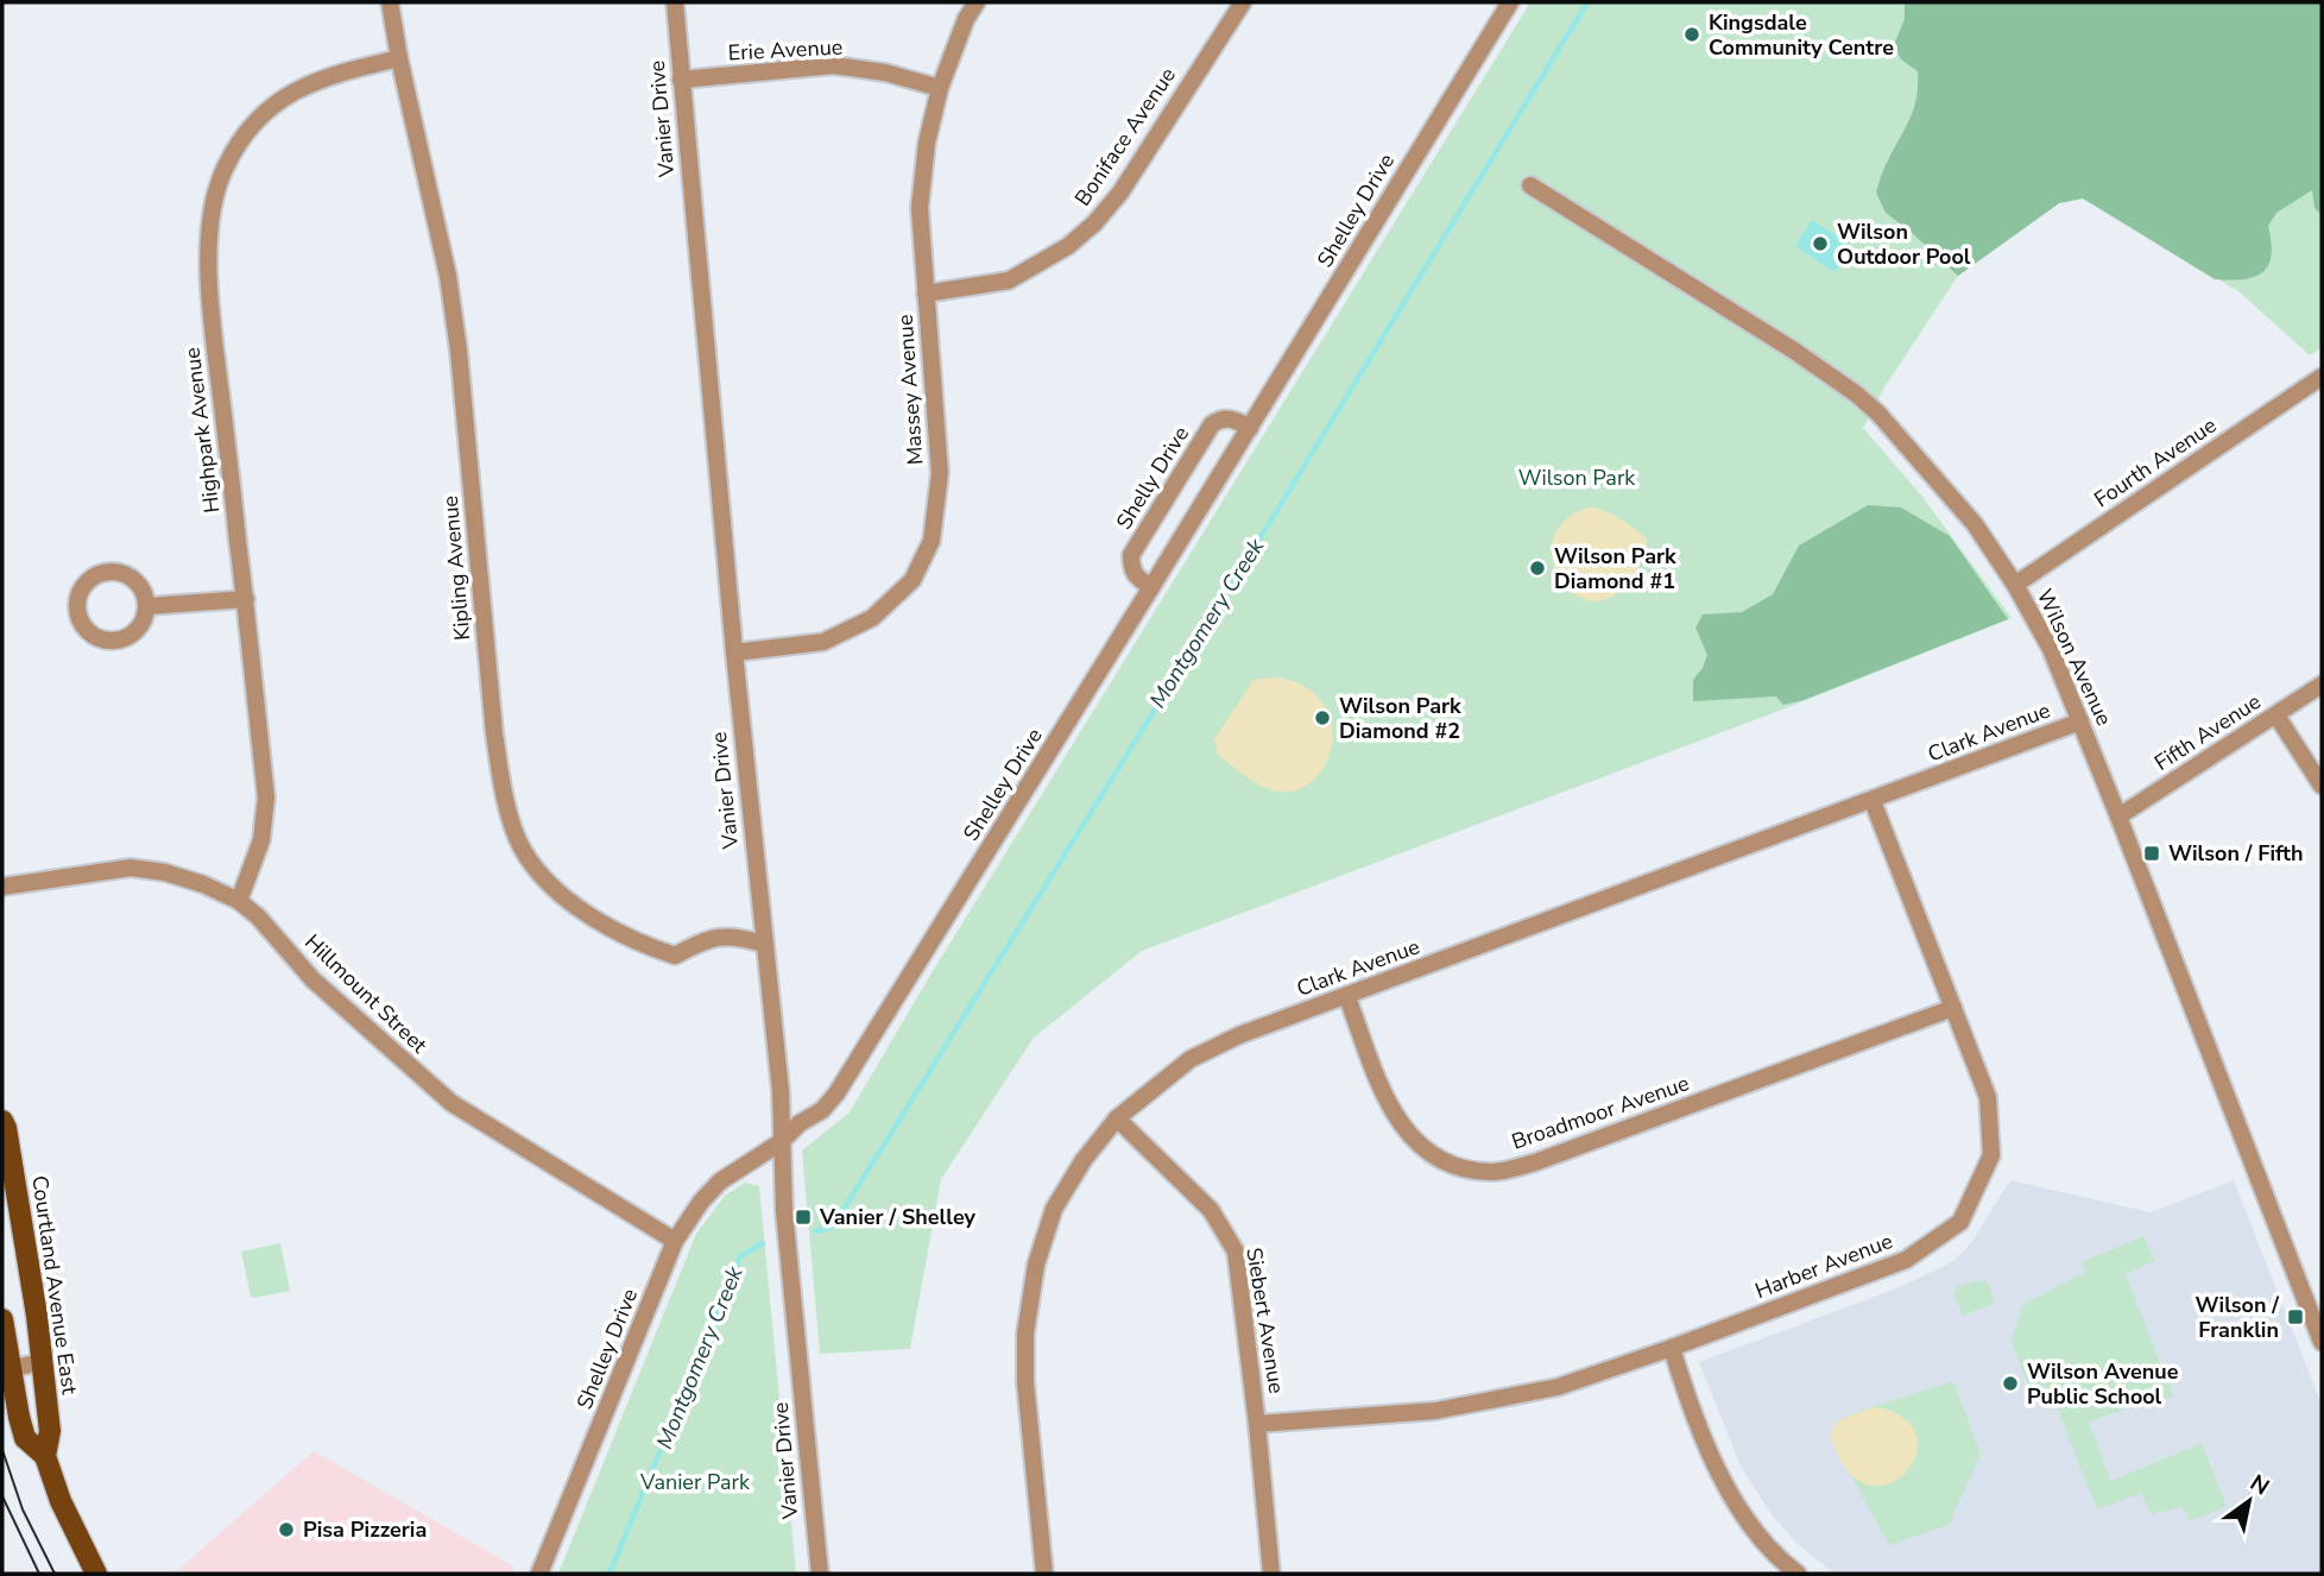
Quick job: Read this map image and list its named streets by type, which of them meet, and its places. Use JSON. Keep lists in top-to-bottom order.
{
  "streets": {
    "main road": ["Courtland Avenue East"],
    "street": [
      "Erie Avenue",
      "Vanier Drive",
      "Boniface Avenue",
      "Shelley Drive",
      "Massey Avenue",
      "Highpark Avenue",
      "Fourth Avenue",
      "Shelly Drive",
      "Kipling Avenue",
      "Wilson Avenue",
      "Clark Avenue",
      "Fifth Avenue",
      "Hillmount Street",
      "Broadmoor Avenue",
      "Harber Avenue",
      "Siebert Avenue"
    ]
  },
  "crossings": [
    ["Erie Avenue", "Vanier Drive"],
    ["Erie Avenue", "Massey Avenue"],
    ["Vanier Drive", "Shelley Drive"],
    ["Vanier Drive", "Massey Avenue"],
    ["Vanier Drive", "Kipling Avenue"],
    ["Boniface Avenue", "Massey Avenue"],
    ["Shelley Drive", "Shelly Drive"],
    ["Shelley Drive", "Hillmount Street"],
    ["Highpark Avenue", "Kipling Avenue"],
    ["Highpark Avenue", "Hillmount Street"],
    ["Fourth Avenue", "Wilson Avenue"],
    ["Wilson Avenue", "Clark Avenue"],
    ["Wilson Avenue", "Fifth Avenue"],
    ["Clark Avenue", "Broadmoor Avenue"],
    ["Clark Avenue", "Harber Avenue"],
    ["Clark Avenue", "Siebert Avenue"],
    ["Broadmoor Avenue", "Harber Avenue"],
    ["Harber Avenue", "Siebert Avenue"]
  ],
  "water": ["Montgomery Creek"],
  "parks": ["Wilson Park", "Vanier Park"],
  "places": {
    "other": [
      "Kingsdale Community Centre",
      "Wilson Outdoor Pool",
      "Wilson Park Diamond #1",
      "Wilson Park Diamond #2",
      "Wilson Avenue Public School",
      "Pisa Pizzeria"
    ],
    "transit": ["Wilson / Fifth", "Vanier / Shelley", "Wilson / Franklin"]
  },
  "north": "top right"
}
